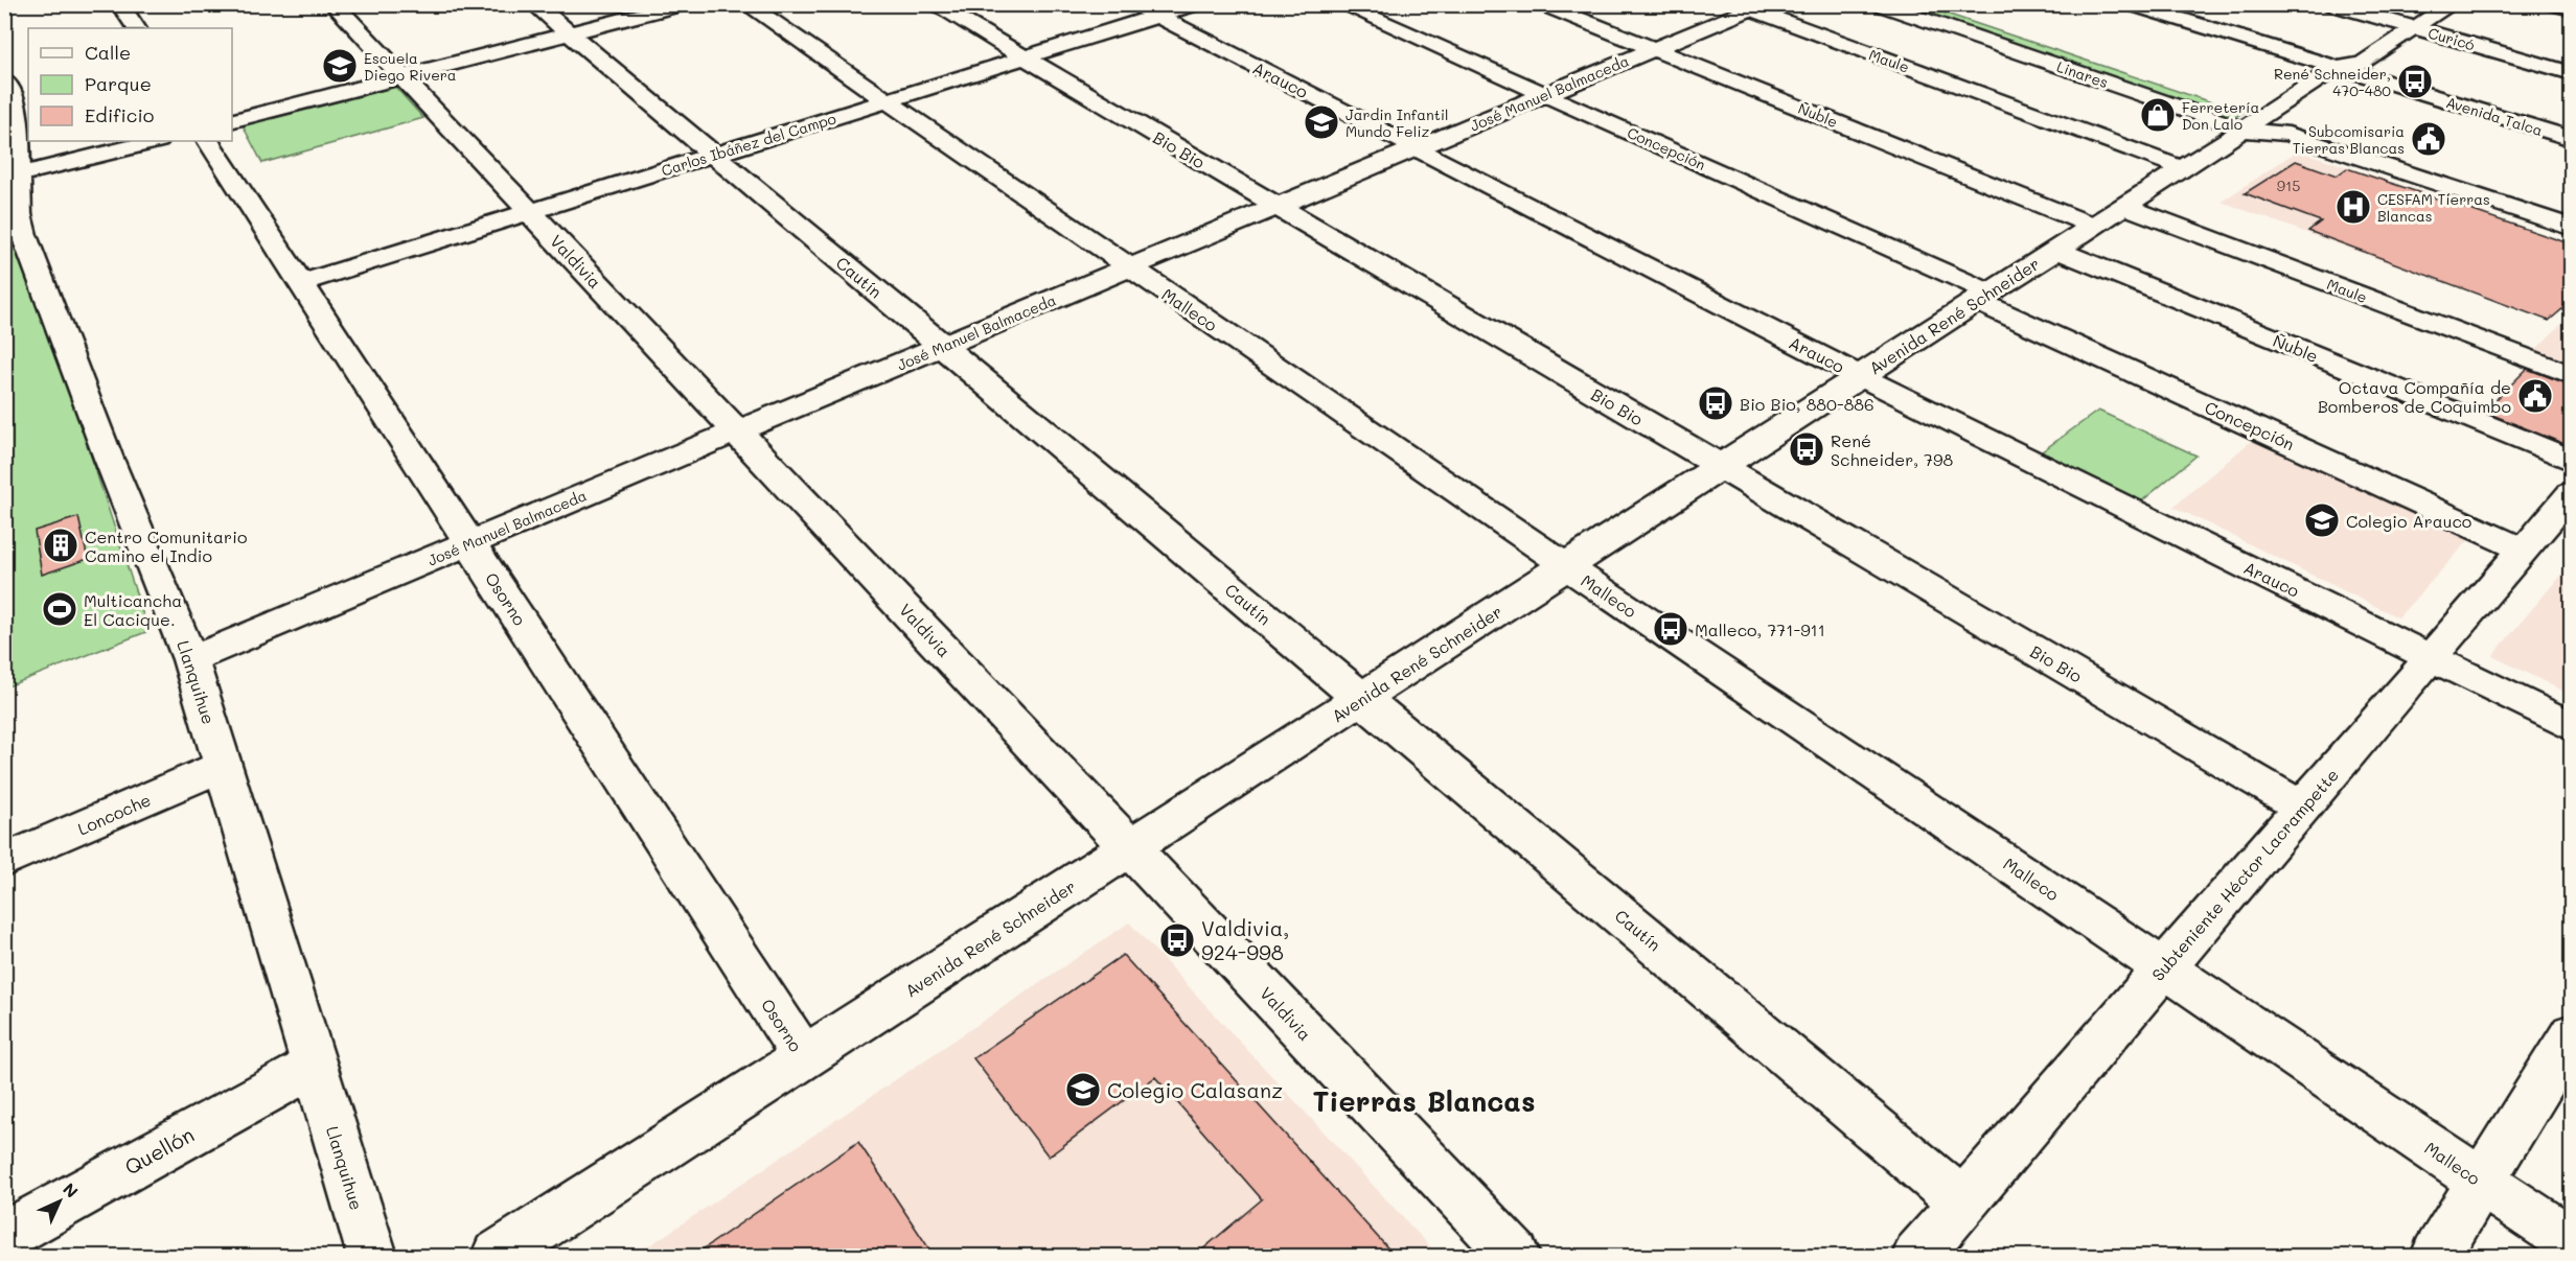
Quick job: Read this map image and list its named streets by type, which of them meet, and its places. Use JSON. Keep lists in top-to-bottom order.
{
  "streets": {
    "street": [
      "Curicó",
      "Maule",
      "Linares",
      "Arauco",
      "José Manuel Balmaceda",
      "Ñuble",
      "Avenida Talca",
      "Carlos Ibáñez del Campo",
      "Concepción",
      "Bio Bio",
      "Valdivia",
      "Cautín",
      "Malleco",
      "Avenida René Schneider",
      "Osorno",
      "Llanquihue",
      "Loncoche",
      "Subteniente Héctor Lacrampette",
      "Quellón"
    ]
  },
  "crossings": [
    ["Curicó", "Avenida René Schneider"],
    ["Maule", "José Manuel Balmaceda"],
    ["Maule", "Avenida René Schneider"],
    ["Linares", "Avenida René Schneider"],
    ["Arauco", "José Manuel Balmaceda"],
    ["Arauco", "Carlos Ibáñez del Campo"],
    ["Arauco", "Avenida René Schneider"],
    ["Arauco", "Subteniente Héctor Lacrampette"],
    ["José Manuel Balmaceda", "Ñuble"],
    ["José Manuel Balmaceda", "Concepción"],
    ["José Manuel Balmaceda", "Bio Bio"],
    ["José Manuel Balmaceda", "Valdivia"],
    ["José Manuel Balmaceda", "Cautín"],
    ["José Manuel Balmaceda", "Malleco"],
    ["José Manuel Balmaceda", "Osorno"],
    ["José Manuel Balmaceda", "Llanquihue"],
    ["Ñuble", "Avenida René Schneider"],
    ["Avenida Talca", "Avenida René Schneider"],
    ["Carlos Ibáñez del Campo", "Bio Bio"],
    ["Carlos Ibáñez del Campo", "Valdivia"],
    ["Carlos Ibáñez del Campo", "Cautín"],
    ["Carlos Ibáñez del Campo", "Malleco"],
    ["Carlos Ibáñez del Campo", "Osorno"],
    ["Concepción", "Avenida René Schneider"],
    ["Concepción", "Subteniente Héctor Lacrampette"],
    ["Bio Bio", "Avenida René Schneider"],
    ["Bio Bio", "Subteniente Héctor Lacrampette"],
    ["Valdivia", "Avenida René Schneider"],
    ["Cautín", "Avenida René Schneider"],
    ["Cautín", "Subteniente Héctor Lacrampette"],
    ["Malleco", "Avenida René Schneider"],
    ["Malleco", "Subteniente Héctor Lacrampette"],
    ["Avenida René Schneider", "Osorno"],
    ["Llanquihue", "Loncoche"],
    ["Llanquihue", "Quellón"]
  ],
  "districts": ["Tierras Blancas"],
  "places": {
    "school or university": [
      "Escuela Diego Rivera",
      "Jardin Infantil Mundo Feliz",
      "Colegio Arauco",
      "Colegio Calasanz"
    ],
    "bus stop": [
      "René Schneider, 470-480",
      "Bio Bio, 880-886",
      "René Schneider, 798",
      "Malleco, 771-911",
      "Valdivia, 924-998"
    ],
    "shop": ["Ferretería Don Lalo"],
    "public building": ["Subcomisaria Tierras Blancas", "Octava Compañía de Bomberos de Coquimbo"],
    "hospital": ["CESFAM Tierras Blancas"],
    "building": ["Centro Comunitario Camino el Indio"],
    "sports": ["Multicancha El Cacique."]
  },
  "house_numbers": ["915"],
  "legend": ["Calle", "Parque", "Edificio"],
  "north": "top right"
}
